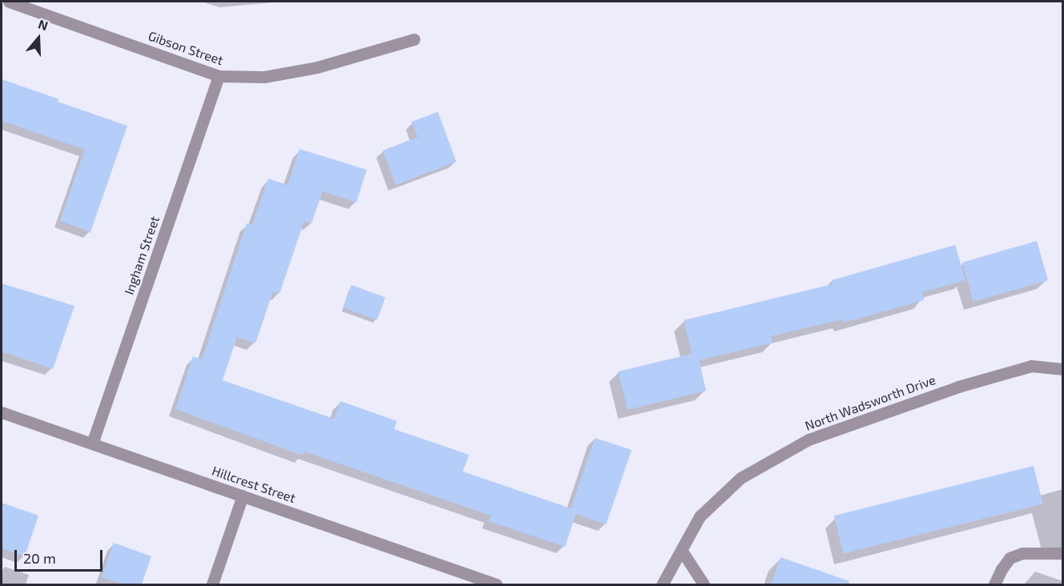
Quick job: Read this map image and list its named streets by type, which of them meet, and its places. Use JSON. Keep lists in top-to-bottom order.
{
  "streets": {
    "street": [
      "Gibson Street",
      "Ingham Street",
      "North Wadsworth Drive",
      "Hillcrest Street"
    ]
  },
  "crossings": [
    ["Gibson Street", "Ingham Street"],
    ["Ingham Street", "Hillcrest Street"]
  ],
  "scale_bar": "20 m",
  "north": "top"
}
